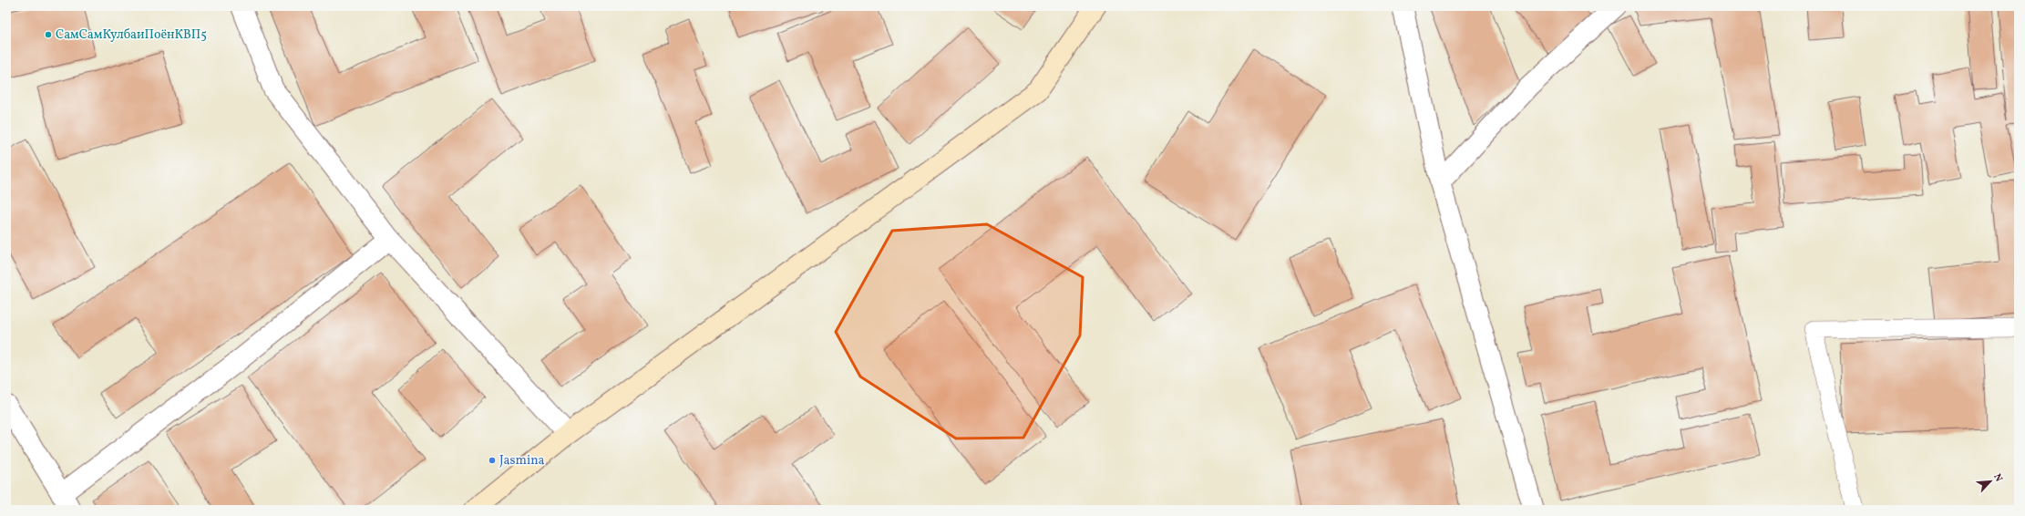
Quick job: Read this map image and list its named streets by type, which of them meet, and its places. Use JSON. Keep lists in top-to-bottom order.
{
  "places": ["СамСамКулбаиПоёнКВП5", "Jasmina"],
  "north": "top right"
}
